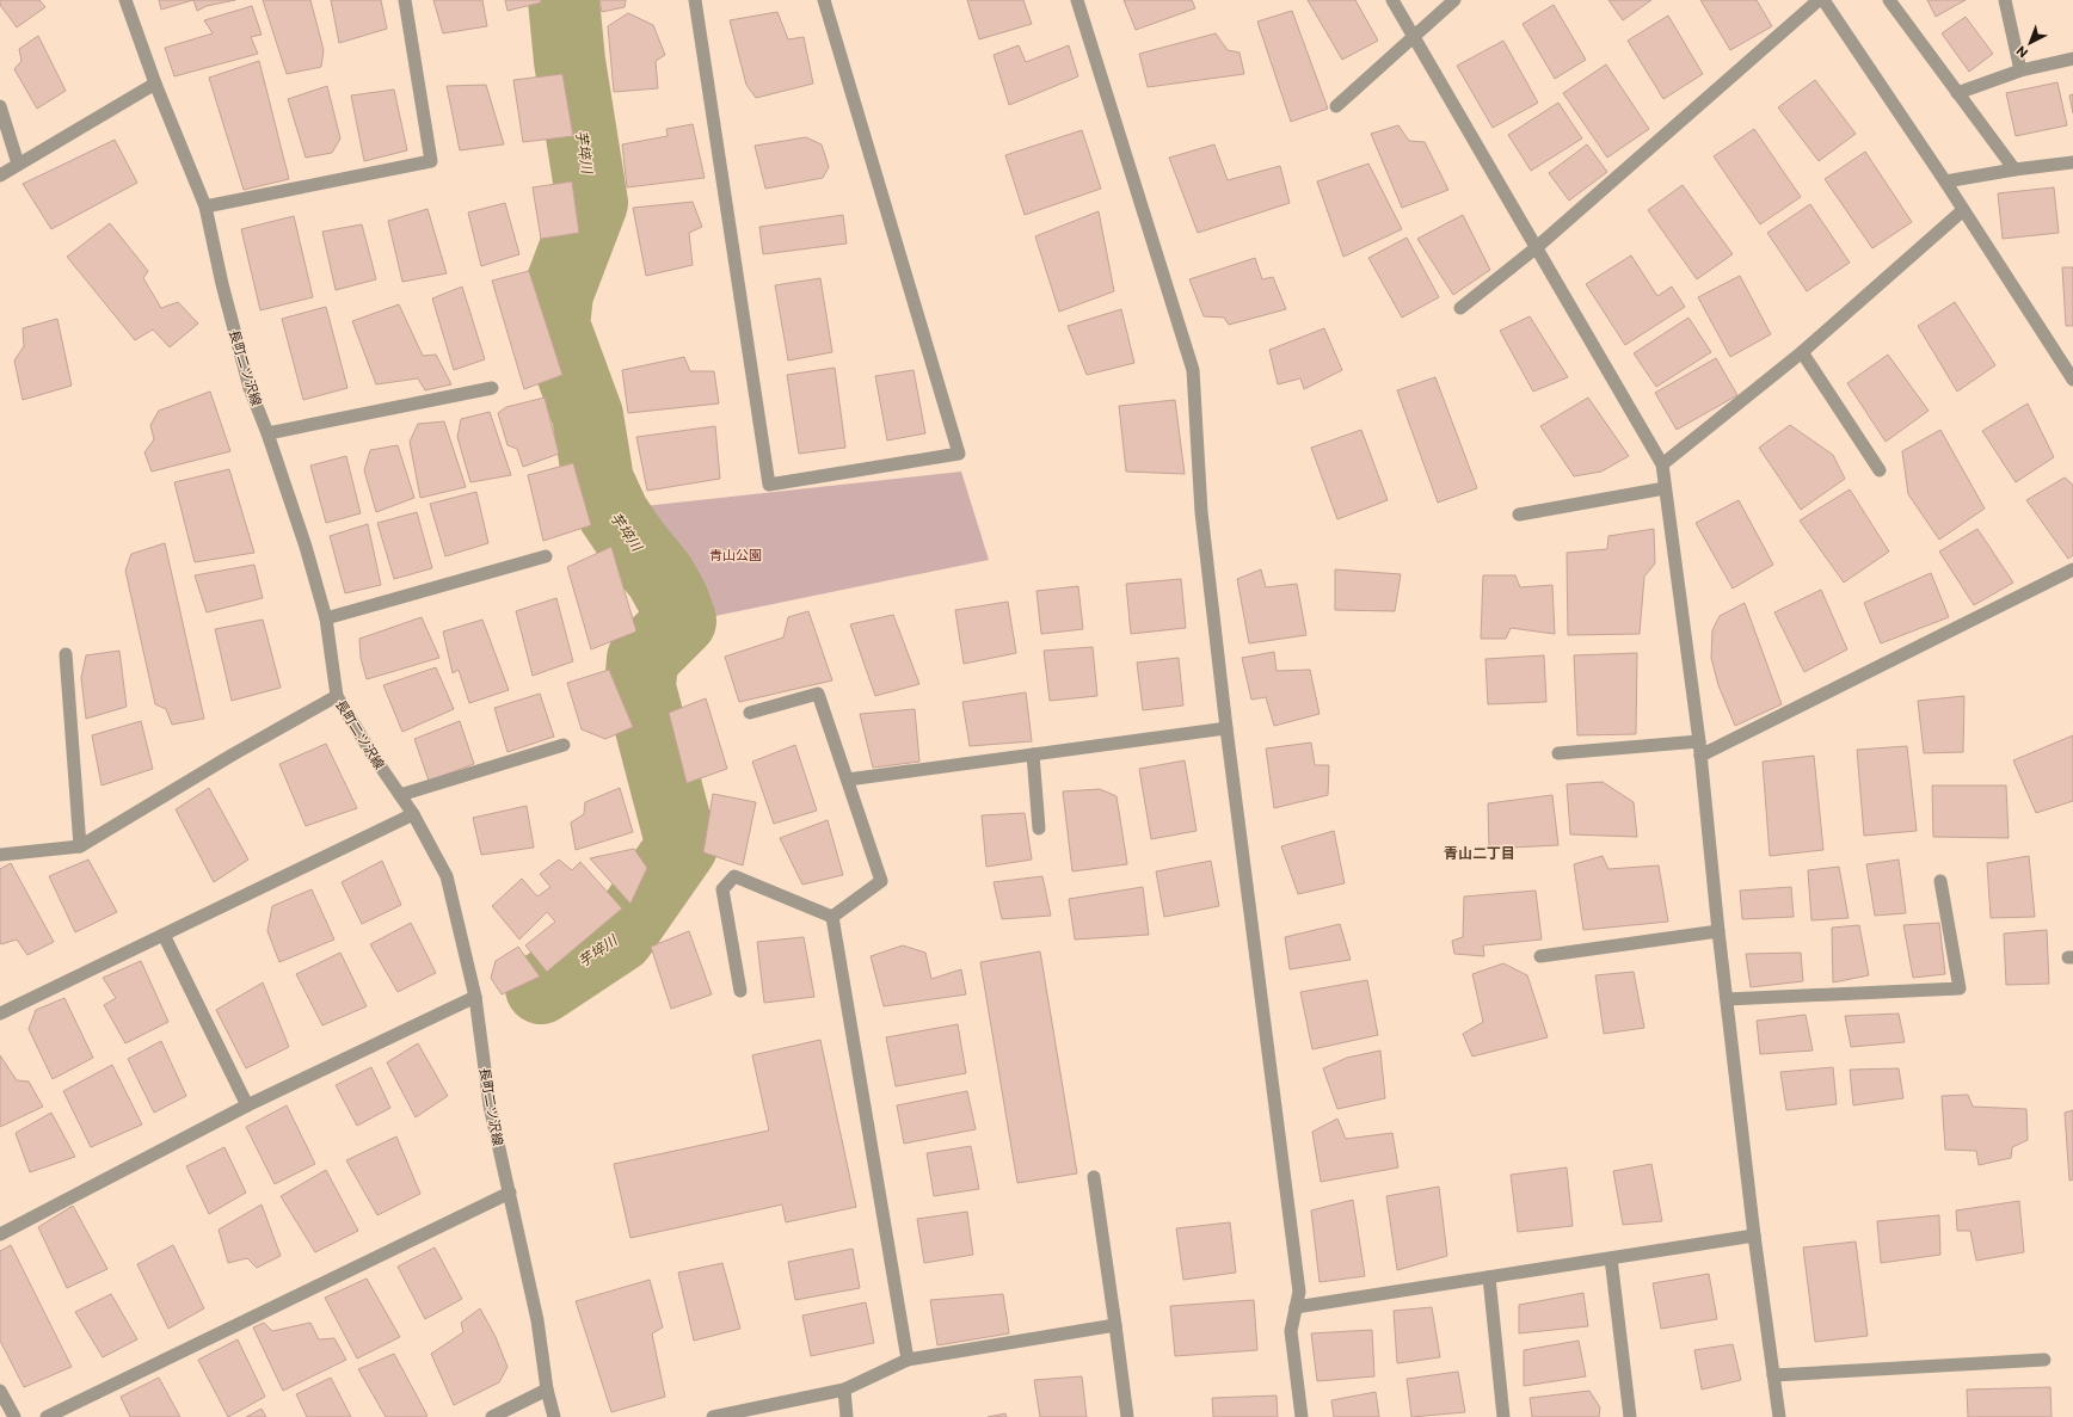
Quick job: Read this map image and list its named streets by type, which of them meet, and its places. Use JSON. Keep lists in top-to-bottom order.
{
  "streets": {
    "street": ["長町二ツ沢線"]
  },
  "districts": ["青山二丁目"],
  "water": ["芋埣川"],
  "parks": ["青山公園"],
  "north": "bottom left"
}
